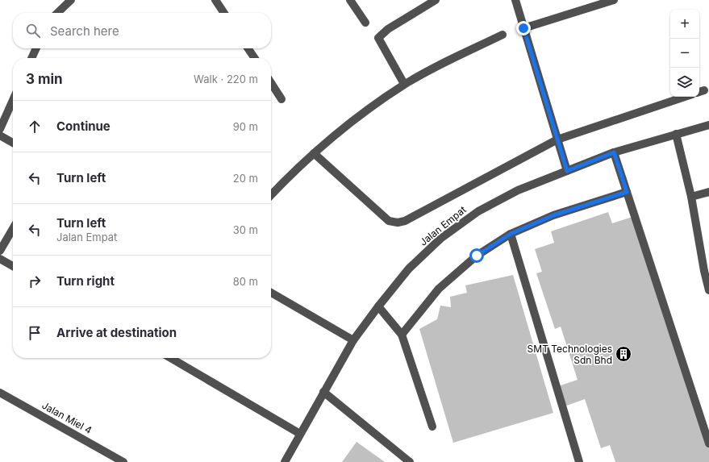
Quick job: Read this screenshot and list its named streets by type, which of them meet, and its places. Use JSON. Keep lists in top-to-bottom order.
{
  "streets": {
    "street": ["Jalan Empat", "Jalan Miel 4"]
  },
  "places": {
    "building": ["SMT Technologies Sdn Bhd"]
  },
  "page": {
    "map_buttons": ["+", "−"],
    "search": "Search here",
    "heading": ["3 min", "Walk · 220 m"],
    "list": [
      ["Continue", "90 m"],
      ["Turn left", "20 m"],
      ["Turn left", "Jalan Empat", "30 m"],
      ["Turn right", "80 m"],
      "Arrive at destination"
    ]
  }
}
